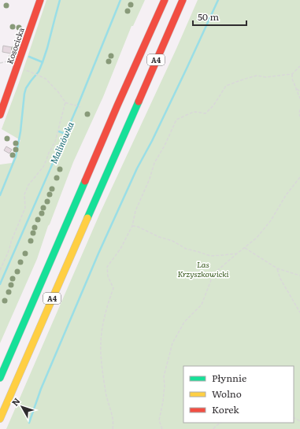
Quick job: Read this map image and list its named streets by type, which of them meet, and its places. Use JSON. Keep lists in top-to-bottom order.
{
  "streets": {
    "main road": ["Kosocicka", "A4"]
  },
  "water": ["Malinówka"],
  "parks": ["Las Krzyszkowicki"],
  "legend": ["Płynnie", "Wolno", "Korek"],
  "scale_bar": "50 m",
  "north": "top left"
}
